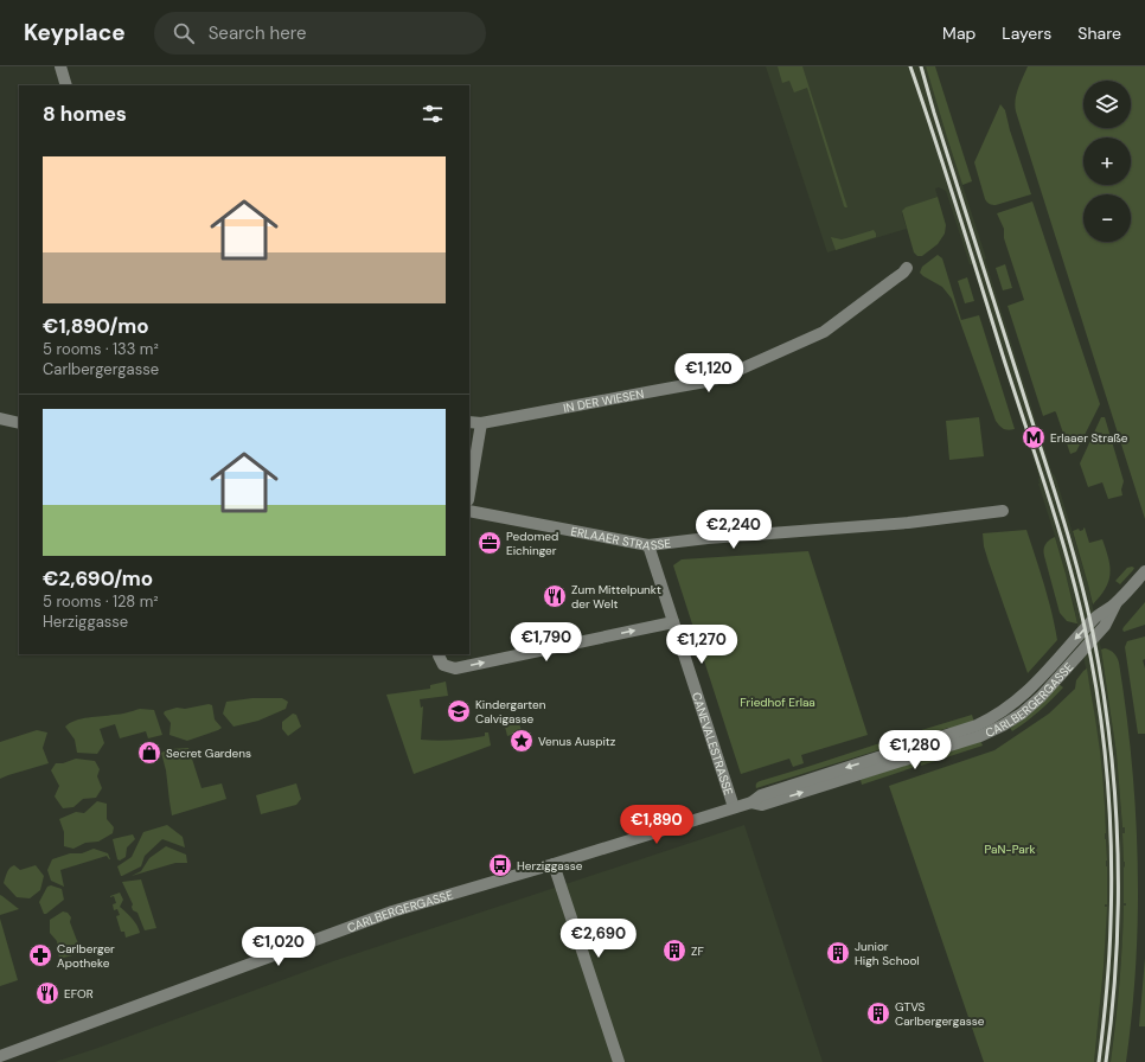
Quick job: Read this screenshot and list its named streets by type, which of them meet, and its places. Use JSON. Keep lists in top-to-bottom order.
{
  "streets": {
    "street": [
      "IN DER WIESEN",
      "ERLAAER STRASSE",
      "CARLBERGERGASSE",
      "CANEVALESTRASSE"
    ]
  },
  "crossings": [
    ["ERLAAER STRASSE", "CANEVALESTRASSE"],
    ["CARLBERGERGASSE", "CANEVALESTRASSE"]
  ],
  "parks": ["Friedhof Erlaa", "PaN-Park"],
  "places": {
    "metro station": ["Erlaaer Straße"],
    "office": ["Pedomed Eichinger"],
    "restaurant": ["Zum Mittelpunkt der Welt", "EFOR"],
    "school or university": ["Kindergarten Calvigasse"],
    "place": ["Venus Auspitz"],
    "shop": ["Secret Gardens"],
    "bus stop": ["Herziggasse"],
    "building": ["ZF", "Junior High School", "GTVS Carlbergergasse"],
    "pharmacy": ["Carlberger Apotheke"]
  },
  "page": {
    "header": "Keyplace",
    "search": "Search here",
    "nav": ["Map", "Layers", "Share"],
    "map_buttons": ["+", "−"],
    "heading": "8 homes",
    "list": [
      {
        "name": "€1,890/mo",
        "note": "5 rooms · 133 m² · Carlbergergasse"
      },
      {
        "name": "€2,690/mo",
        "note": "5 rooms · 128 m² · Herziggasse"
      }
    ],
    "price": [
      "€1,120",
      "€2,240",
      "€1,790",
      "€1,270",
      "€1,280",
      "€1,890",
      "€2,690",
      "€1,020"
    ]
  }
}
